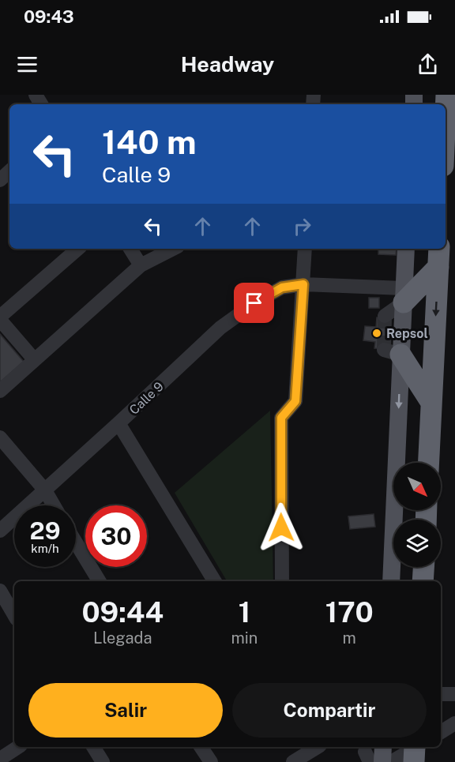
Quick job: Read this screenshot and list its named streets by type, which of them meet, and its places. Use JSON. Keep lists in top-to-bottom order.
{
  "streets": {
    "street": ["Calle 9"]
  },
  "places": ["Repsol"],
  "north": "bottom right",
  "page": {
    "status": "09:43",
    "header": "Headway",
    "turn": ["140 m", "Calle 9"],
    "speed": "29 km/h",
    "limit": "30",
    "eta": [
      "09:44",
      "Llegada",
      "1",
      "min",
      "170",
      "m"
    ],
    "buttons": ["Salir", "Compartir"]
  }
}
